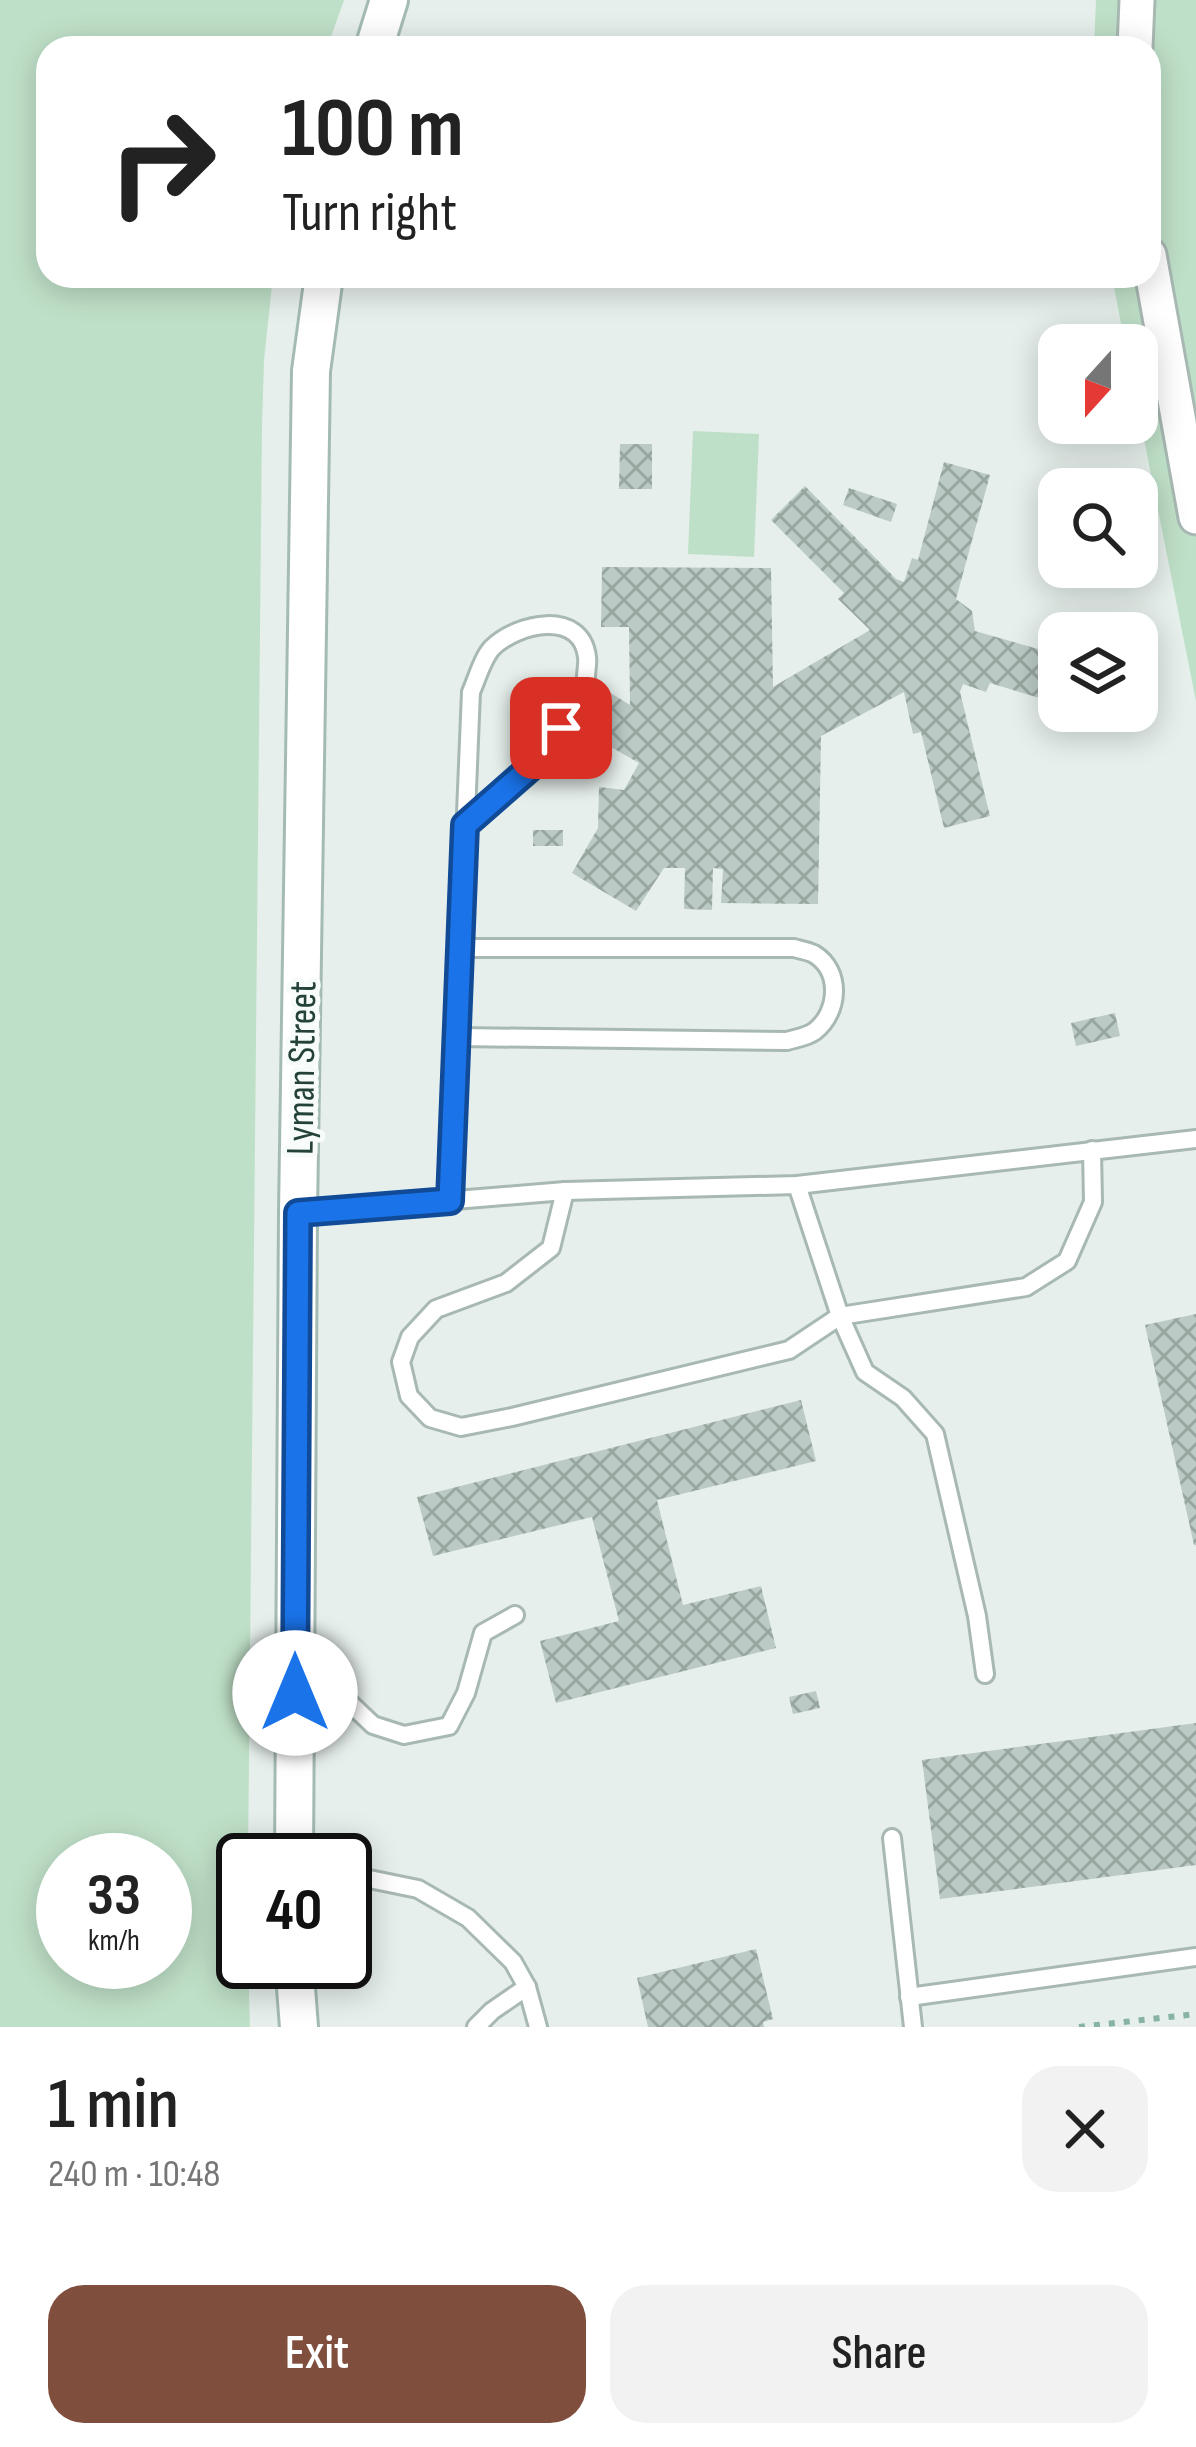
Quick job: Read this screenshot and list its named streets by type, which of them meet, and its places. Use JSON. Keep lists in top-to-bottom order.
{
  "streets": {
    "street": ["Lyman Street"]
  },
  "north": "bottom",
  "page": {
    "turn": ["100 m", "Turn right"],
    "speed": "33 km/h",
    "limit": "40",
    "heading": ["1 min", "240 m · 10:48"],
    "buttons": ["Exit", "Share"]
  }
}
